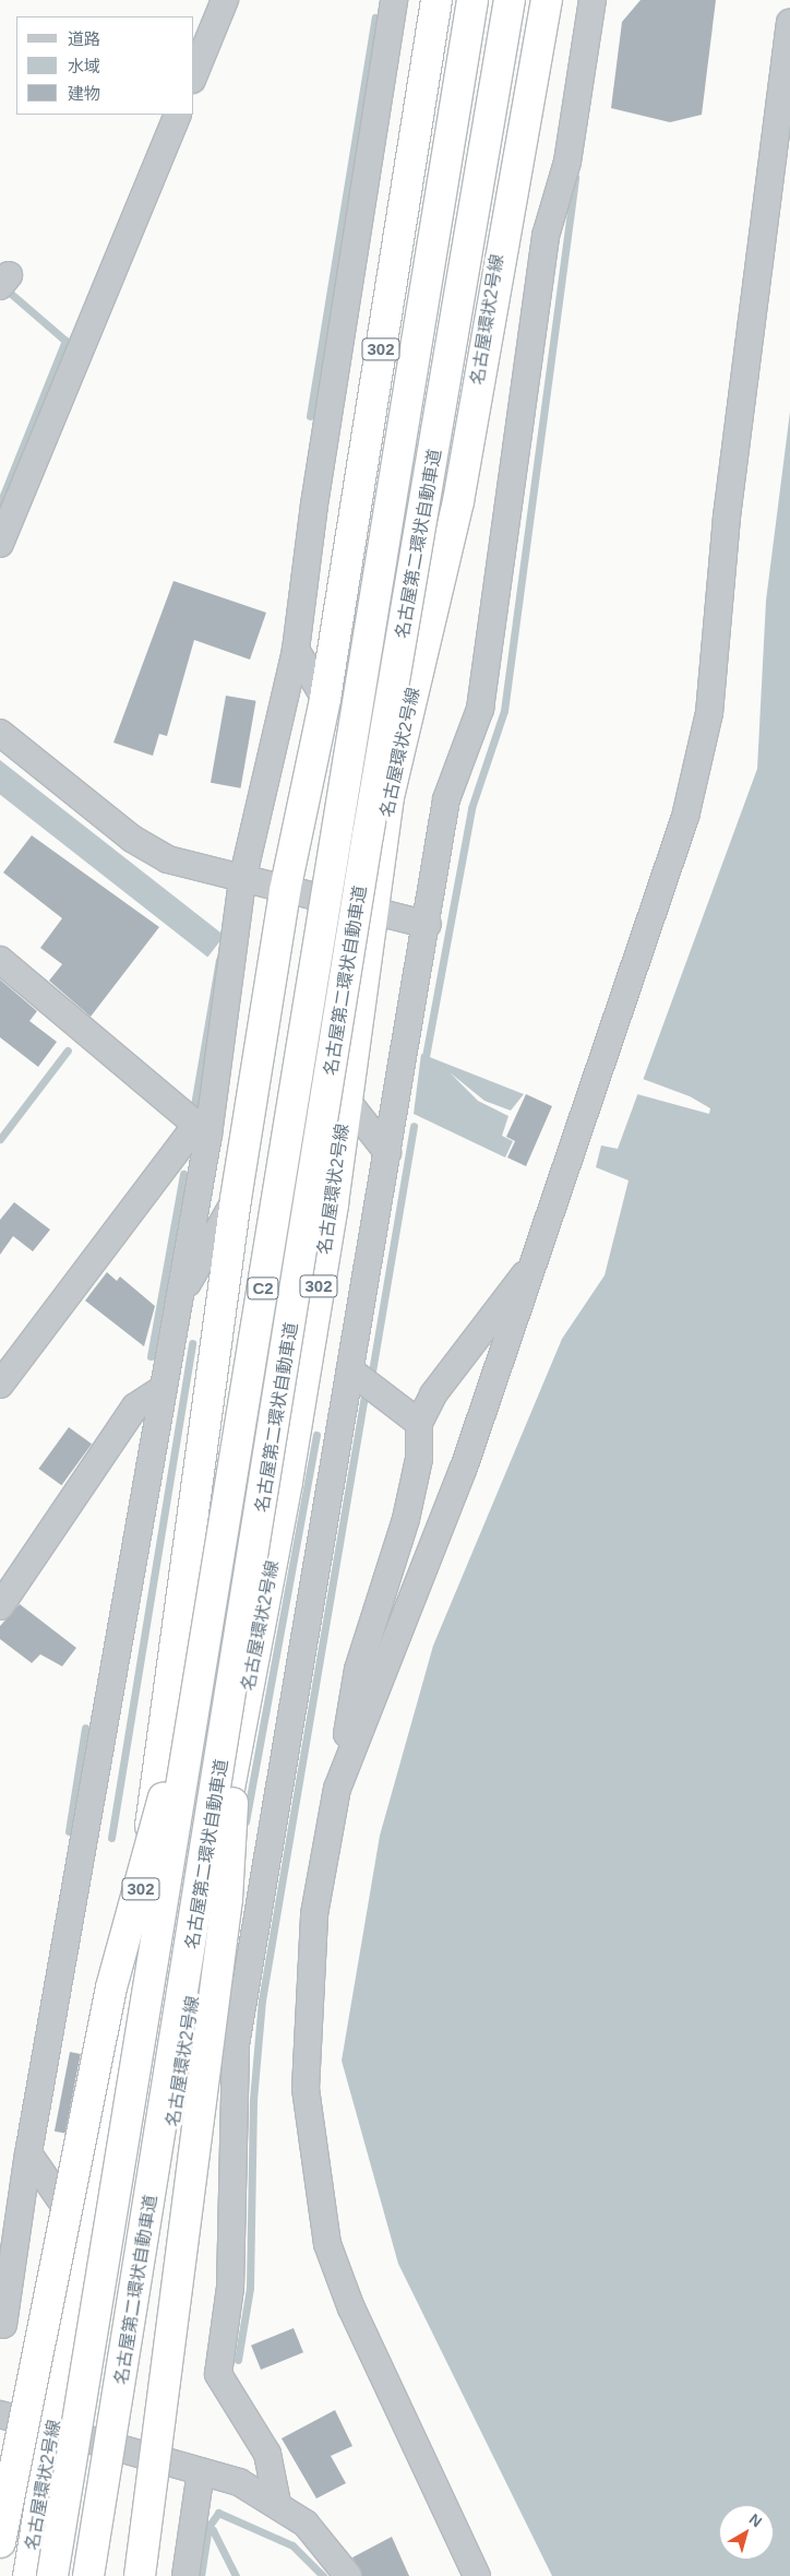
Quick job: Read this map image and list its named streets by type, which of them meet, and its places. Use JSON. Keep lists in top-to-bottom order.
{
  "streets": {
    "highway": [
      "名古屋環状2号線",
      "302",
      "名古屋第二環状自動車道",
      "C2"
    ]
  },
  "legend": ["道路", "水域", "建物"],
  "north": "top right"
}
